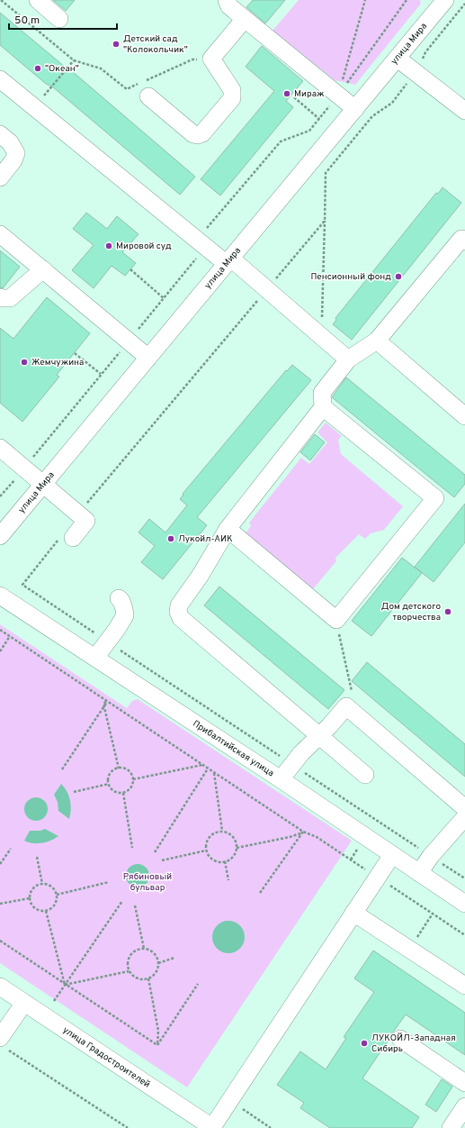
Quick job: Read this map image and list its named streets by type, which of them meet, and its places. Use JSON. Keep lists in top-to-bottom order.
{
  "streets": {
    "street": ["улица Мира", "Прибалтийская улица", "улица Градостроителей"]
  },
  "parks": ["Рябиновый бульвар"],
  "places": [
    "Детский сад \"Колокольчик\"",
    "\"Океан\"",
    "Мираж",
    "Мировой суд",
    "Пенсионный фонд",
    "Жемчужина",
    "Лукойл-АИК",
    "Дом детского творчества",
    "ЛУКОЙЛ-Западная Сибирь"
  ],
  "scale_bar": "50 m"
}
